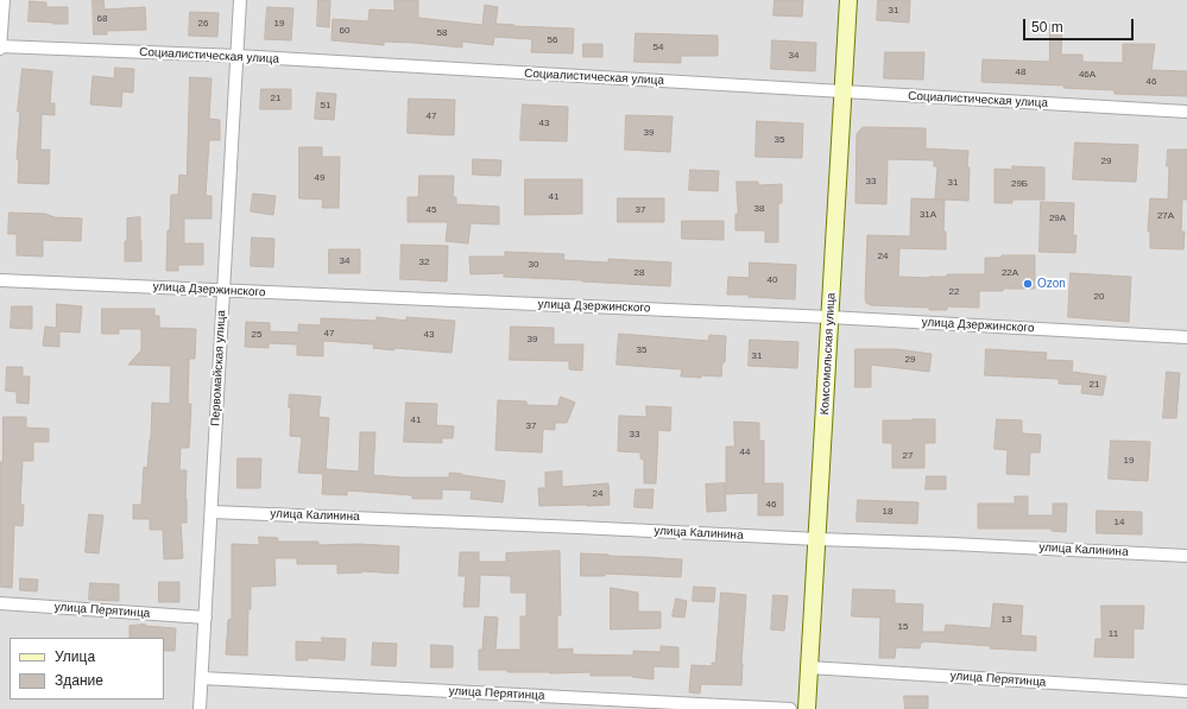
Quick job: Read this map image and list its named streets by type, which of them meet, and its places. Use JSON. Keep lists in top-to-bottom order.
{
  "streets": {
    "main road": ["Комсомольская улица"],
    "street": [
      "Социалистическая улица",
      "улица Дзержинского",
      "Первомайская улица",
      "улица Калинина",
      "улица Перятинца"
    ]
  },
  "crossings": [
    ["Социалистическая улица", "Комсомольская улица"],
    ["Социалистическая улица", "Первомайская улица"],
    ["улица Дзержинского", "Комсомольская улица"],
    ["улица Дзержинского", "Первомайская улица"],
    ["Комсомольская улица", "улица Калинина"],
    ["Комсомольская улица", "улица Перятинца"],
    ["Первомайская улица", "улица Калинина"],
    ["Первомайская улица", "улица Перятинца"]
  ],
  "places": ["Ozon"],
  "house_numbers": [
    "31",
    "68",
    "26",
    "19",
    "60",
    "58",
    "56",
    "54",
    "34",
    "48",
    "46А",
    "46",
    "21",
    "51",
    "47",
    "43",
    "39",
    "35",
    "29",
    "49",
    "33",
    "31",
    "29Б",
    "41",
    "38",
    "45",
    "37",
    "31А",
    "27А",
    "29А",
    "24",
    "34",
    "32",
    "30",
    "28",
    "22А",
    "40",
    "22",
    "20",
    "47",
    "25",
    "43",
    "39",
    "35",
    "31",
    "29",
    "21",
    "41",
    "37",
    "33",
    "44",
    "27",
    "19",
    "24",
    "46",
    "18",
    "14",
    "13",
    "15",
    "11"
  ],
  "legend": ["Улица", "Здание"],
  "scale_bar": "50 m"
}
